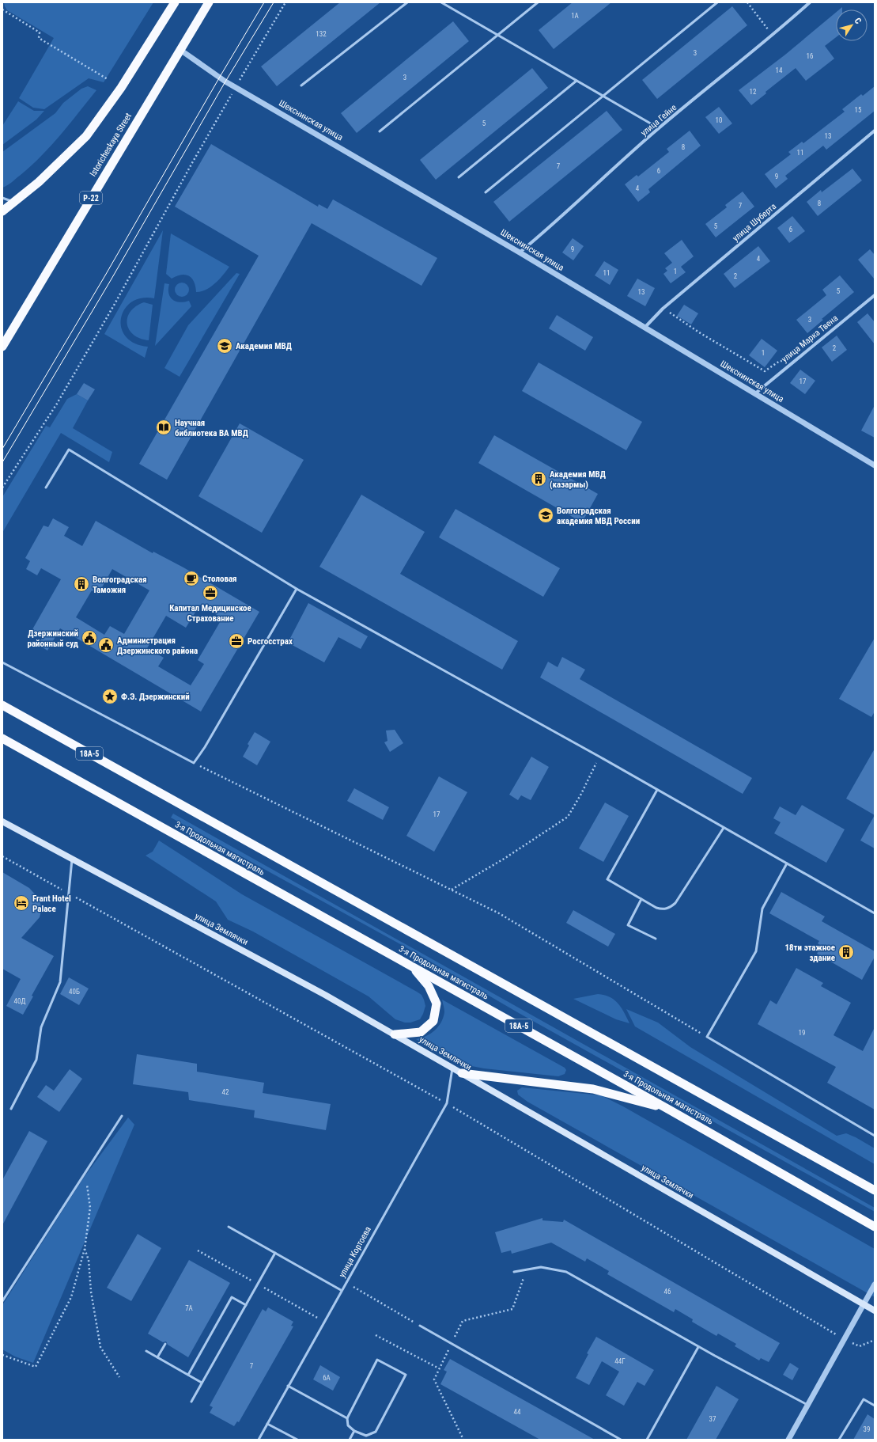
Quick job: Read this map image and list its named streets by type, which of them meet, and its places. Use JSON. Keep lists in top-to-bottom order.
{
  "streets": {
    "highway": [
      "Istoricheskaya Street",
      "Р-22",
      "18А-5",
      "3-я Продольная магистраль"
    ],
    "main road": ["улица Землячки"],
    "street": [
      "Шекснинская улица",
      "улица Гейне",
      "улица Шуберта",
      "улица Марка Твена"
    ],
    "lane": ["улица Кортоева"]
  },
  "crossings": [
    ["Шекснинская улица", "улица Гейне"],
    ["Шекснинская улица", "Istoricheskaya Street"],
    ["Шекснинская улица", "улица Шуберта"],
    ["Шекснинская улица", "улица Марка Твена"],
    ["улица Землячки", "улица Кортоева"]
  ],
  "places": {
    "school or university": ["Академия МВД", "Волгоградская академия МВД России"],
    "library": ["Научная библиотека ВА МВД"],
    "building": ["Академия МВД (казармы)", "Волгоградская Таможня", "18ти этажное здание"],
    "cafe": ["Столовая"],
    "office": ["Капитал Медицинское Страхование", "Росгосстрах"],
    "public building": ["Дзержинский районный суд", "Администрация Дзержинского района"],
    "place": ["Ф.Э. Дзержинский"],
    "hotel": ["Frant Hotel Palace"]
  },
  "house_numbers": [
    "1А",
    "132",
    "3",
    "16",
    "14",
    "3",
    "12",
    "15",
    "10",
    "5",
    "13",
    "8",
    "11",
    "7",
    "6",
    "9",
    "4",
    "8",
    "7",
    "5",
    "6",
    "9",
    "4",
    "1",
    "11",
    "2",
    "5",
    "13",
    "3",
    "2",
    "1",
    "17",
    "17",
    "40Б",
    "40Д",
    "19",
    "42",
    "46",
    "7А",
    "44Г",
    "7",
    "6А",
    "44",
    "37",
    "39"
  ],
  "north": "top right"
}
